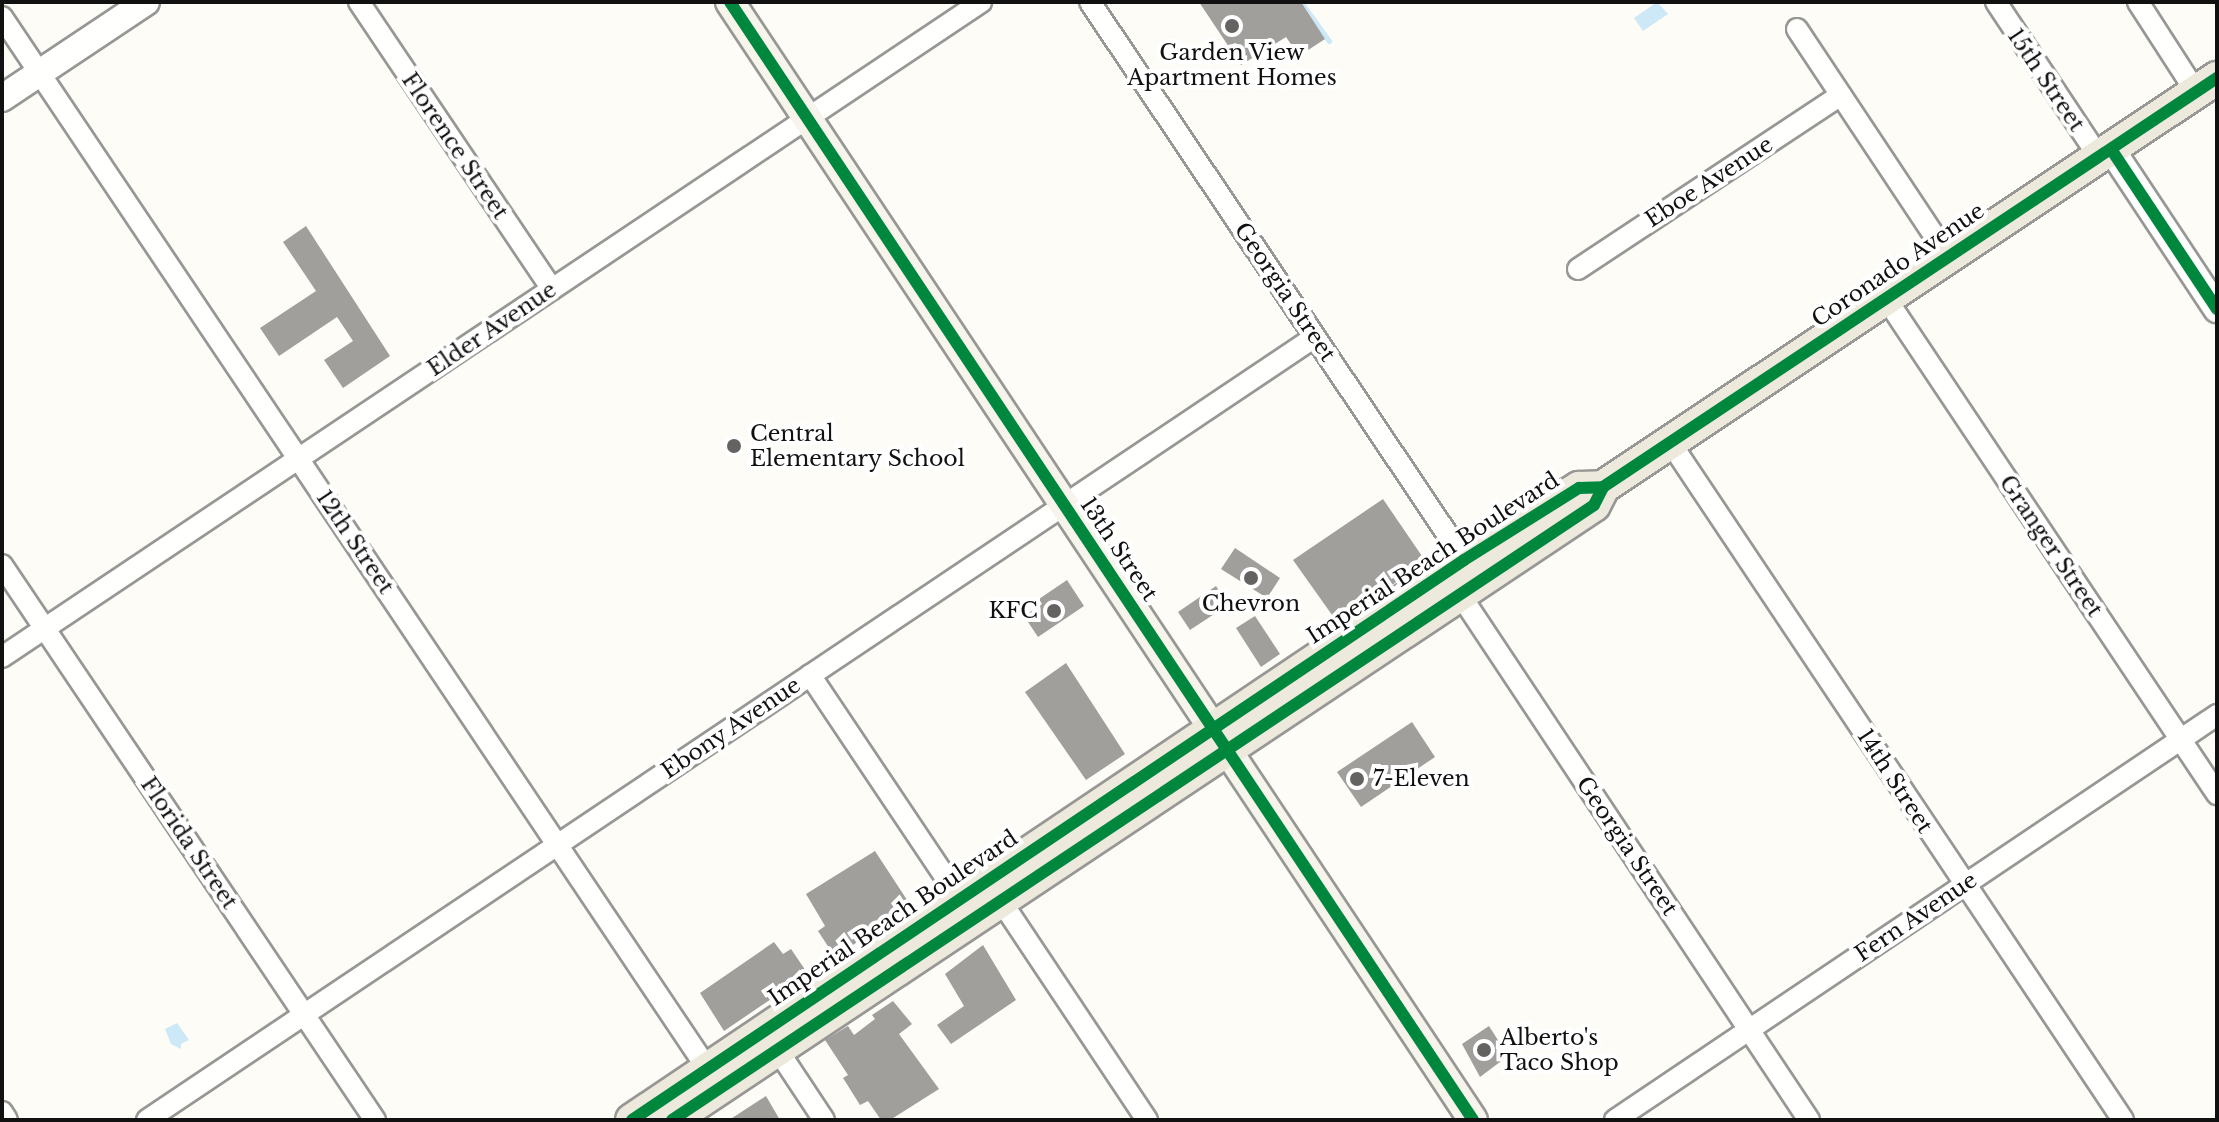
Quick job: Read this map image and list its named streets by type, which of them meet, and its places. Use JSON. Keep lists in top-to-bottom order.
{
  "streets": {
    "main road": ["Coronado Avenue", "13th Street", "Imperial Beach Boulevard"],
    "street": [
      "15th Street",
      "Florence Street",
      "Eboe Avenue",
      "Georgia Street",
      "Elder Avenue",
      "12th Street",
      "Granger Street",
      "Ebony Avenue",
      "14th Street",
      "Florida Street",
      "Fern Avenue"
    ]
  },
  "crossings": [
    ["15th Street", "Coronado Avenue"],
    ["Florence Street", "Elder Avenue"],
    ["Coronado Avenue", "Granger Street"],
    ["Coronado Avenue", "Imperial Beach Boulevard"],
    ["Coronado Avenue", "14th Street"],
    ["Georgia Street", "Imperial Beach Boulevard"],
    ["Georgia Street", "Ebony Avenue"],
    ["Georgia Street", "Fern Avenue"],
    ["Elder Avenue", "12th Street"],
    ["Elder Avenue", "13th Street"],
    ["Elder Avenue", "Florida Street"],
    ["12th Street", "Imperial Beach Boulevard"],
    ["12th Street", "Ebony Avenue"],
    ["Granger Street", "Fern Avenue"],
    ["13th Street", "Imperial Beach Boulevard"],
    ["13th Street", "Ebony Avenue"],
    ["Ebony Avenue", "Florida Street"],
    ["14th Street", "Fern Avenue"]
  ],
  "places": [
    "Garden View Apartment Homes",
    "Central Elementary School",
    "Chevron",
    "KFC",
    "7-Eleven",
    "Alberto's Taco Shop"
  ]
}
